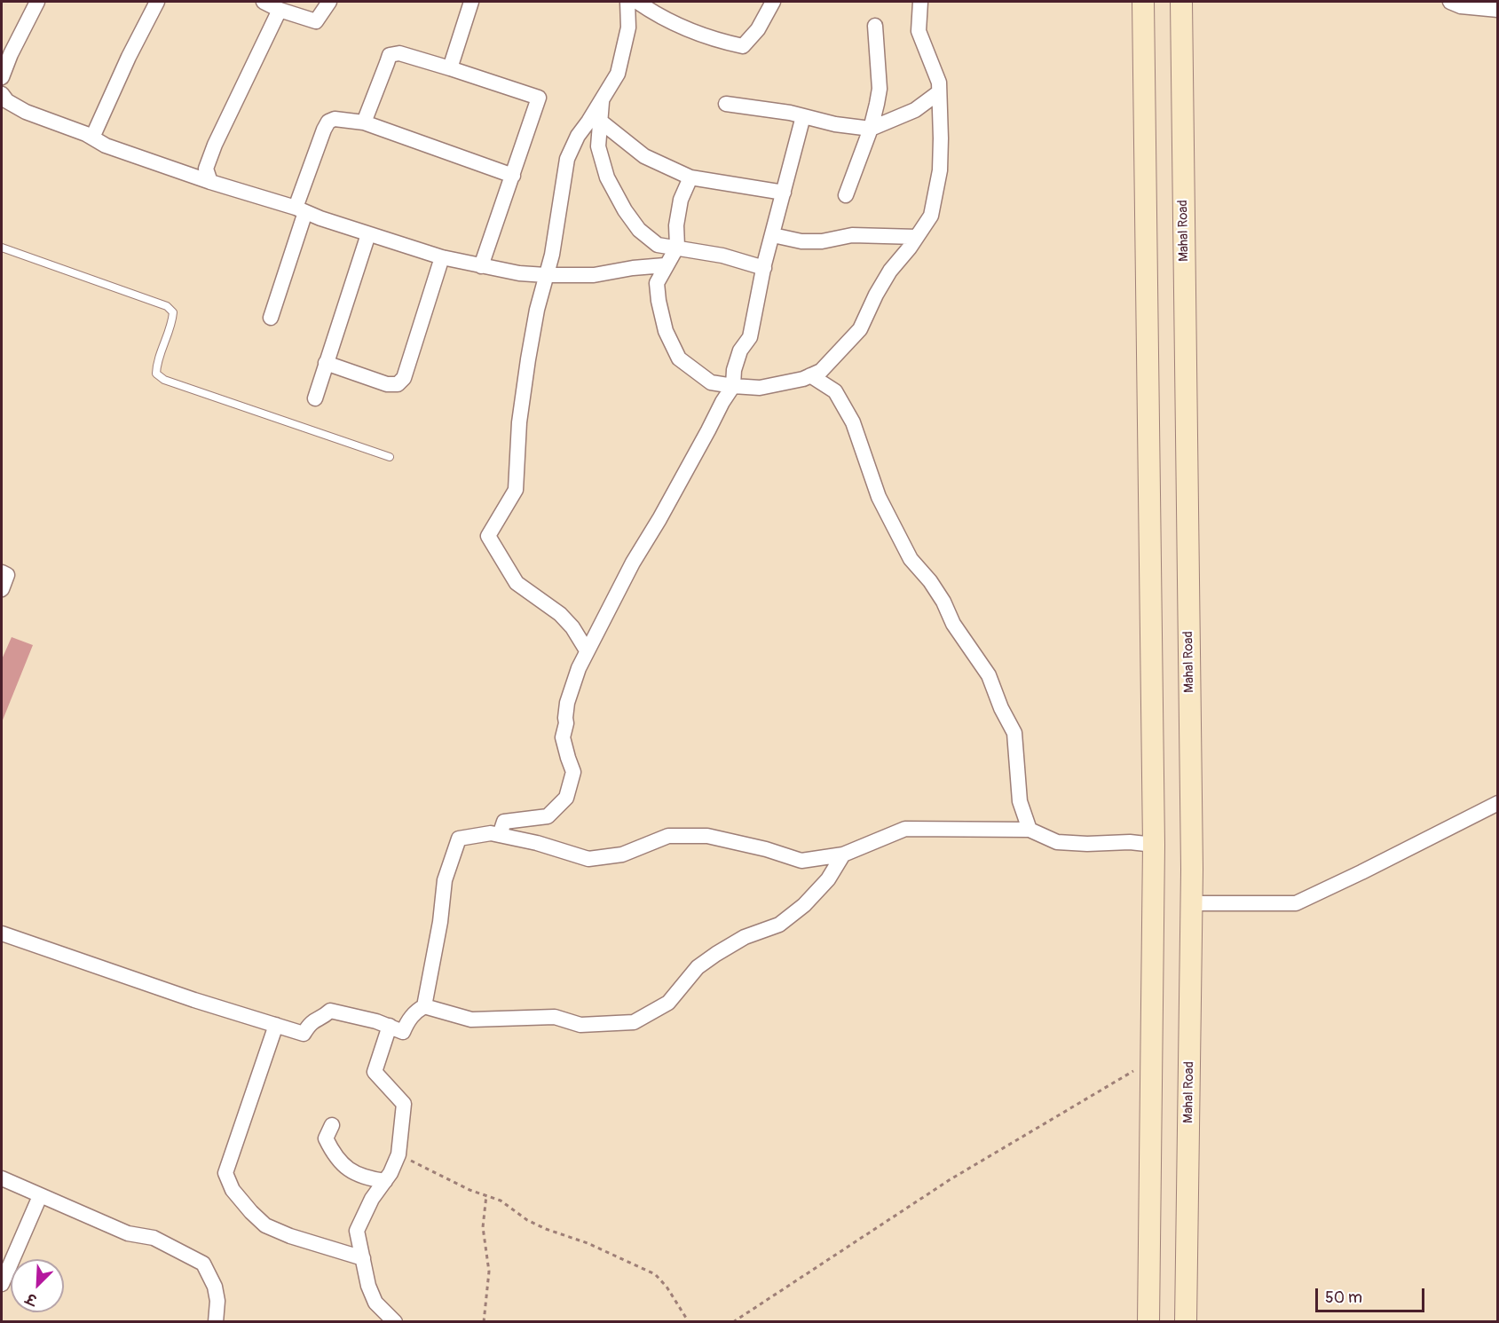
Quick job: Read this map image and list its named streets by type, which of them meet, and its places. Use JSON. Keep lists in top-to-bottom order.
{
  "streets": {
    "main road": ["Mahal Road"]
  },
  "scale_bar": "50 m",
  "north": "bottom left"
}
